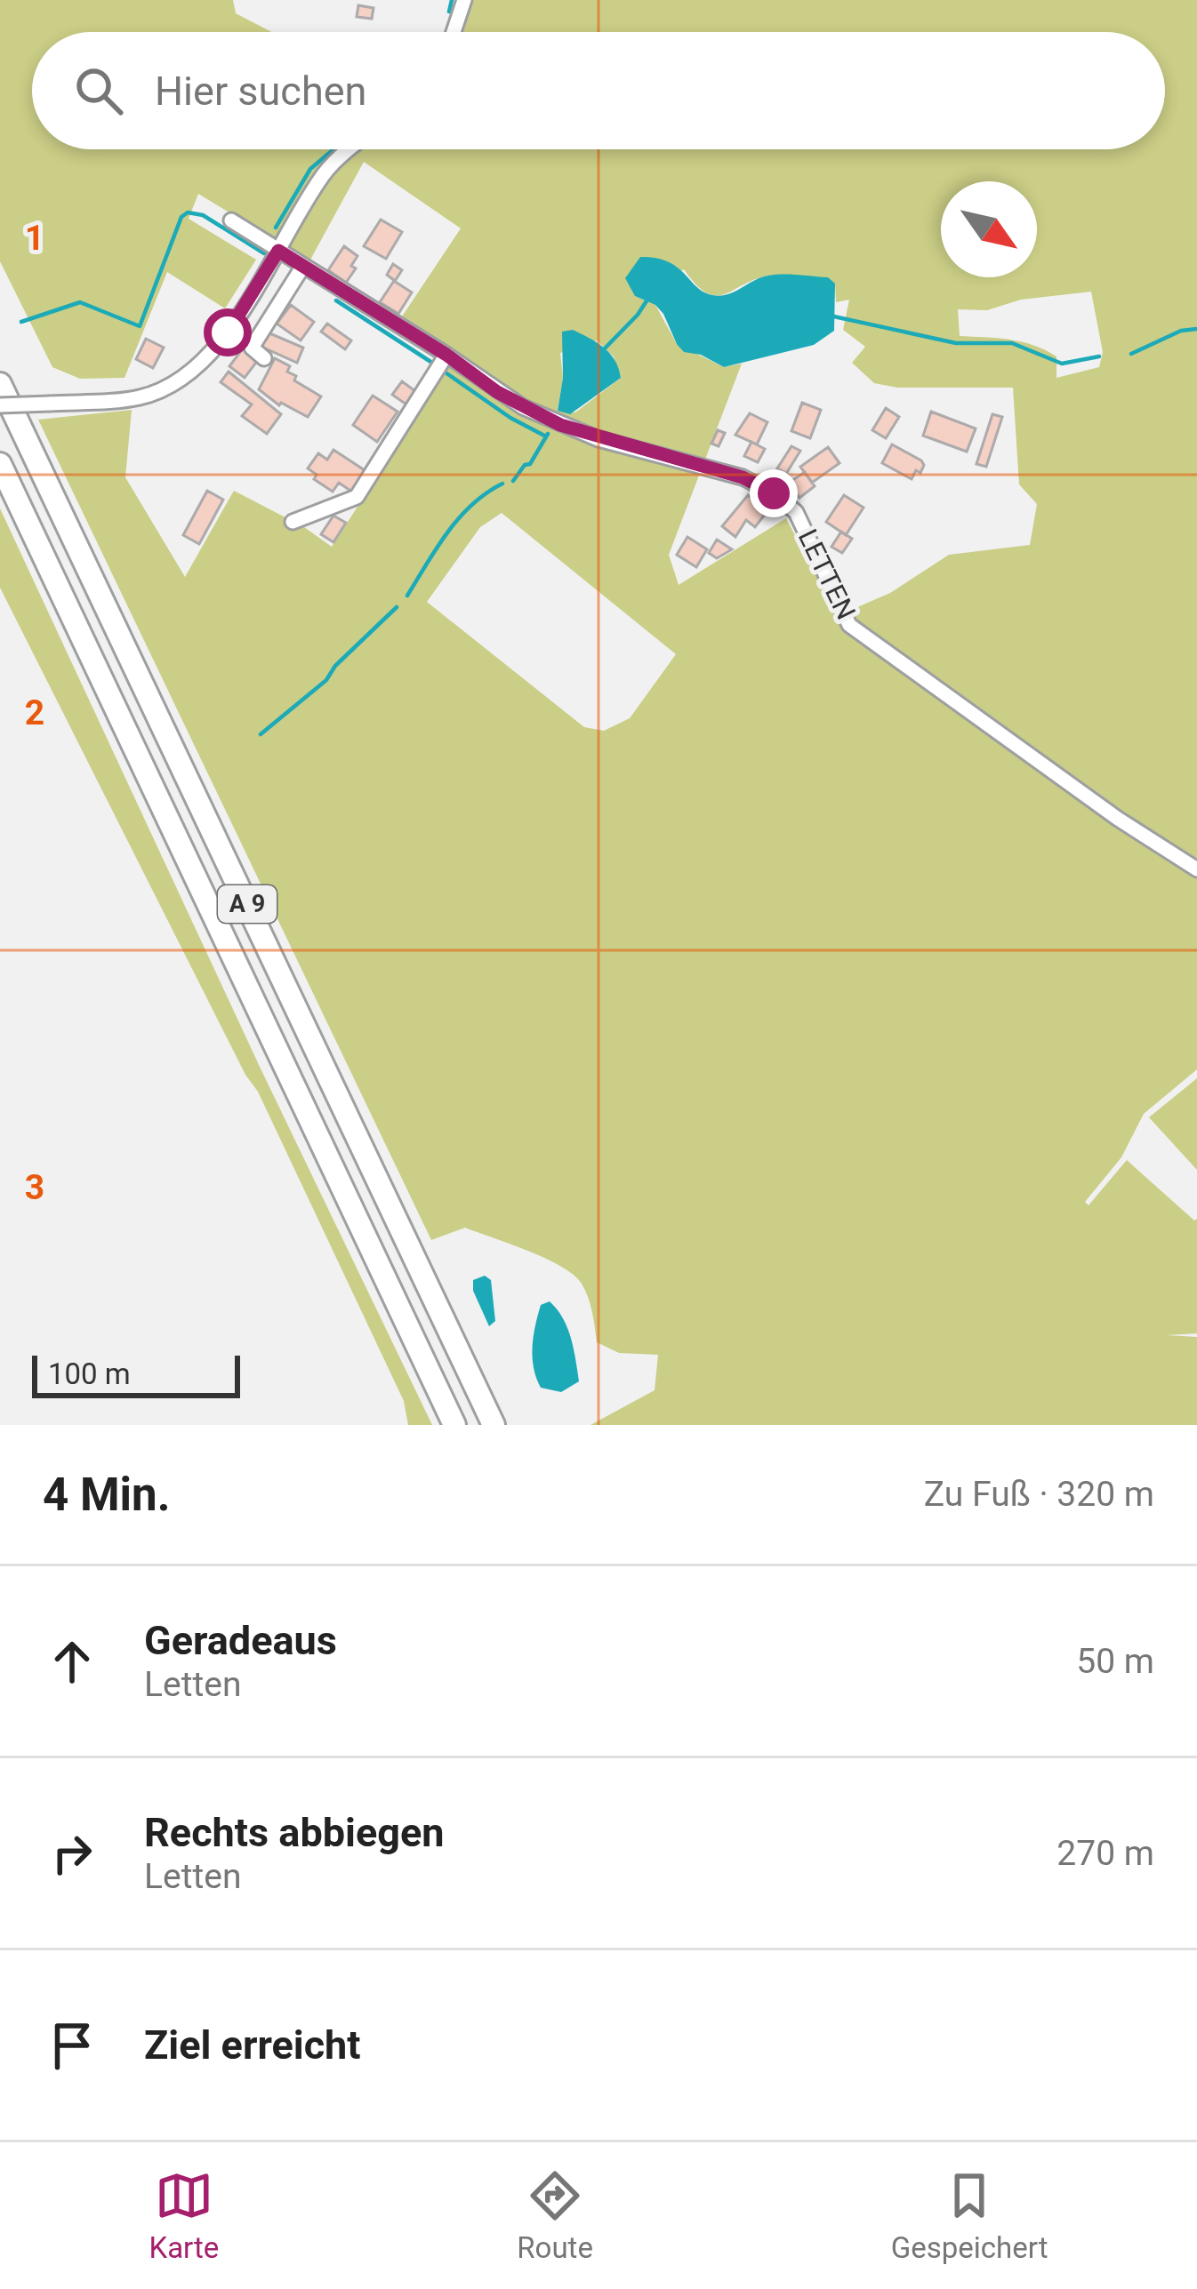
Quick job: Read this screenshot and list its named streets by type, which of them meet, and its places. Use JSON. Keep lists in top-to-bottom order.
{
  "streets": {
    "highway": ["A 9"],
    "street": ["LETTEN"]
  },
  "scale_bar": "100 m",
  "north": "bottom right",
  "page": {
    "search": "Hier suchen",
    "scale": "100 m",
    "heading": ["4 Min.", "Zu Fuß · 320 m"],
    "list": [
      ["Geradeaus", "Letten", "50 m"],
      ["Rechts abbiegen", "Letten", "270 m"],
      "Ziel erreicht"
    ],
    "nav": ["Karte", "Route", "Gespeichert"]
  },
  "grid": {
    "rows": ["1", "2", "3"]
  }
}
